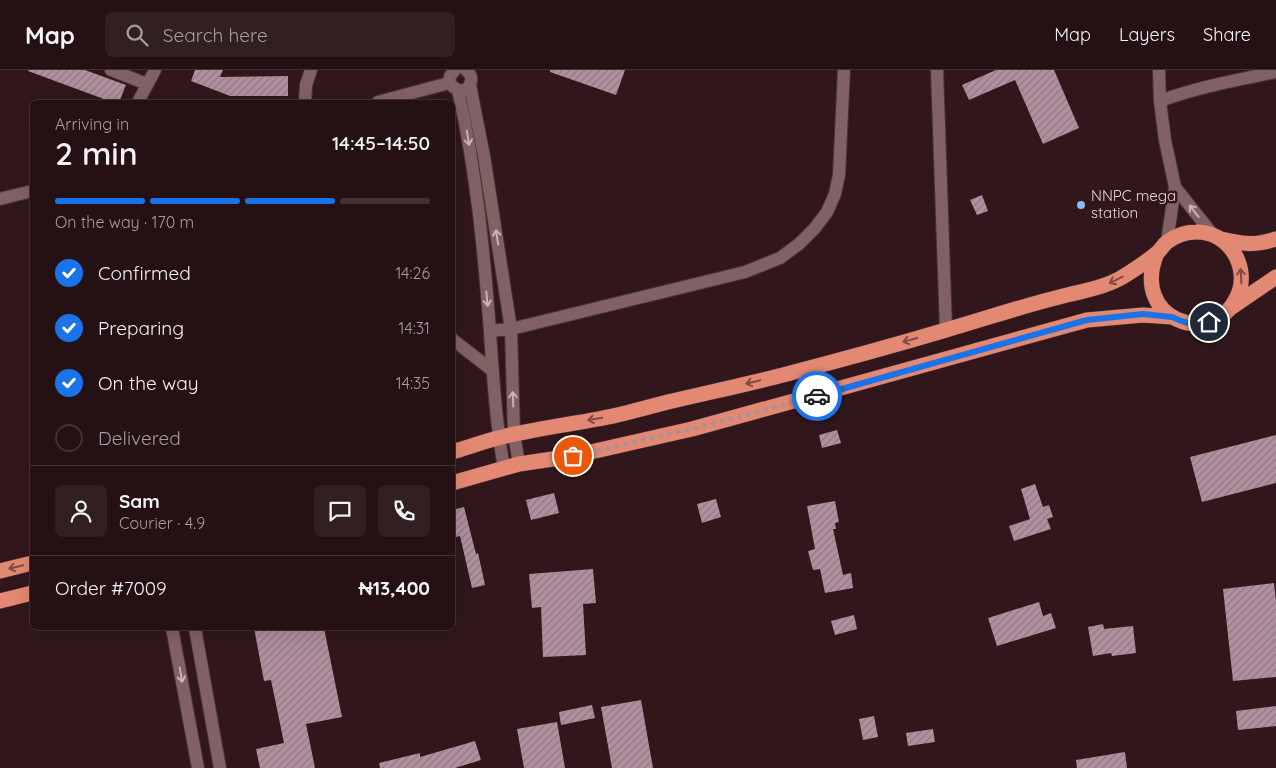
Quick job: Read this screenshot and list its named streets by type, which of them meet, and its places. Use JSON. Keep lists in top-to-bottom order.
{
  "places": ["NNPC mega station"],
  "page": {
    "header": "Map",
    "search": "Search here",
    "nav": ["Map", "Layers", "Share"],
    "heading": ["2 min", "Arriving in", "14:45–14:50"],
    "panel": [
      "Sam",
      "Courier · 4.9",
      "Order #7009",
      "₦13,400"
    ],
    "bar": "On the way · 170 m",
    "list": [
      ["Confirmed", "14:26"],
      ["Preparing", "14:31"],
      ["On the way", "14:35"],
      "Delivered"
    ]
  }
}
